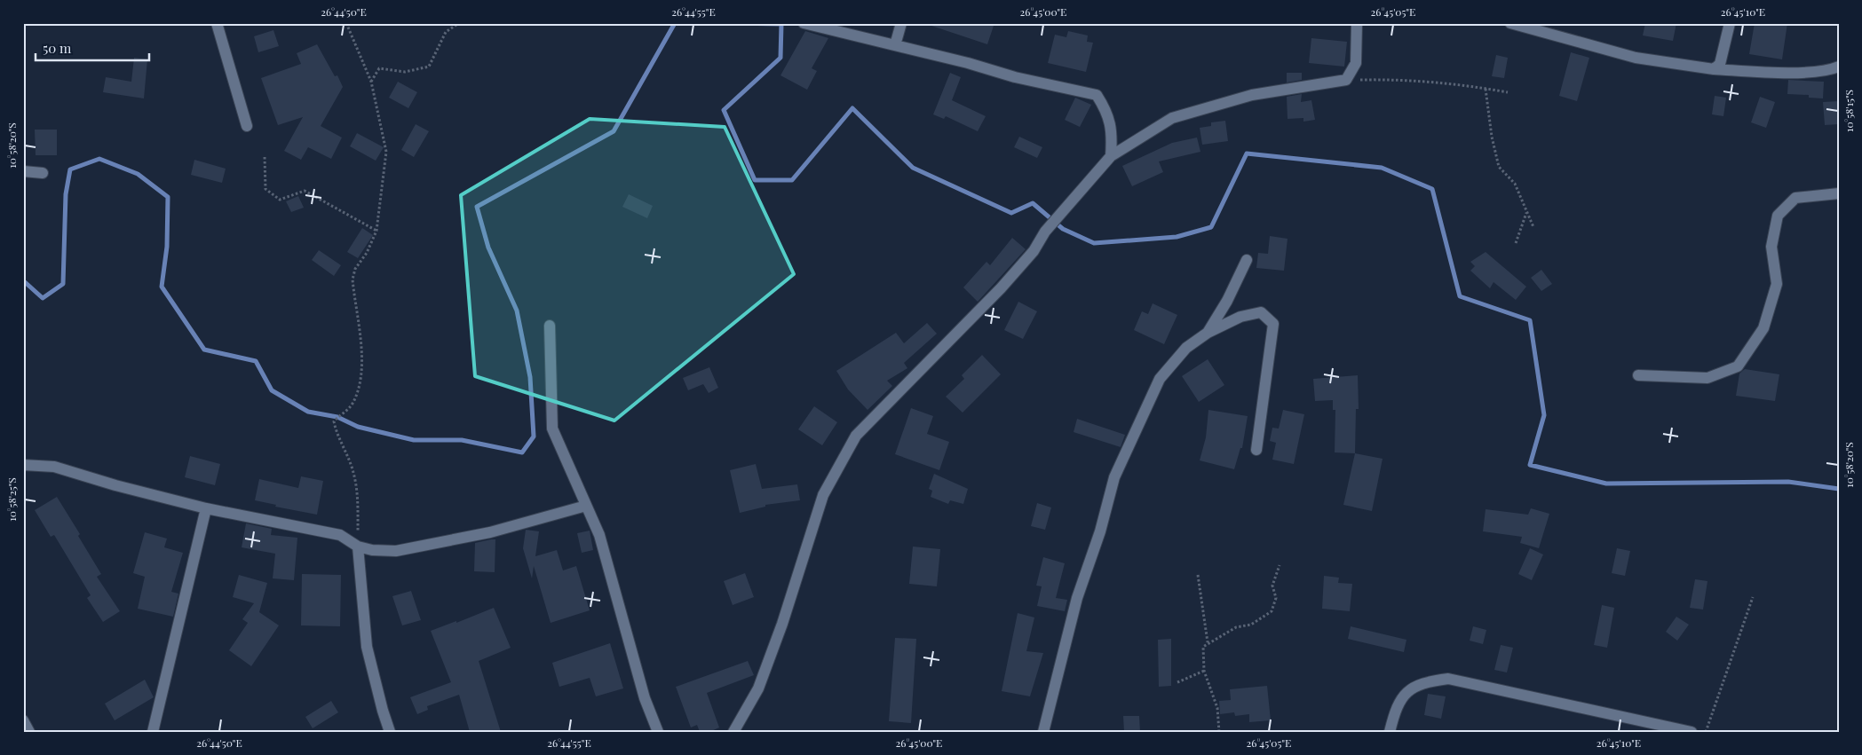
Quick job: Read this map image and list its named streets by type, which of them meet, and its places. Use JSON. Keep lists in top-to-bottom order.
{
  "scale_bar": "50 m",
  "coordinates": [
    "26°44'50\"E",
    "26°44'55\"E",
    "26°45'00\"E",
    "26°45'05\"E",
    "26°45'10\"E",
    "10°58'15\"S",
    "10°58'20\"S",
    "10°58'25\"S"
  ]
}
